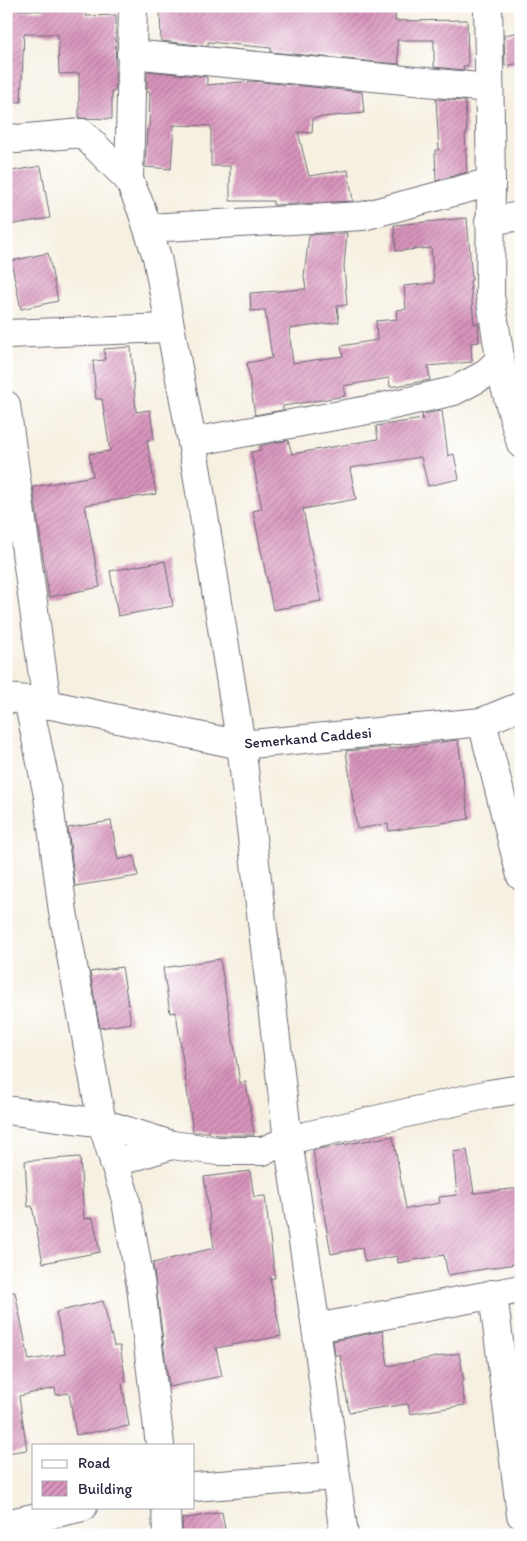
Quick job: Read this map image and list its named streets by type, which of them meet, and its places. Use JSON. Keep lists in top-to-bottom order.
{
  "streets": {
    "street": ["Semerkand Caddesi"]
  },
  "legend": ["Road", "Building"]
}
